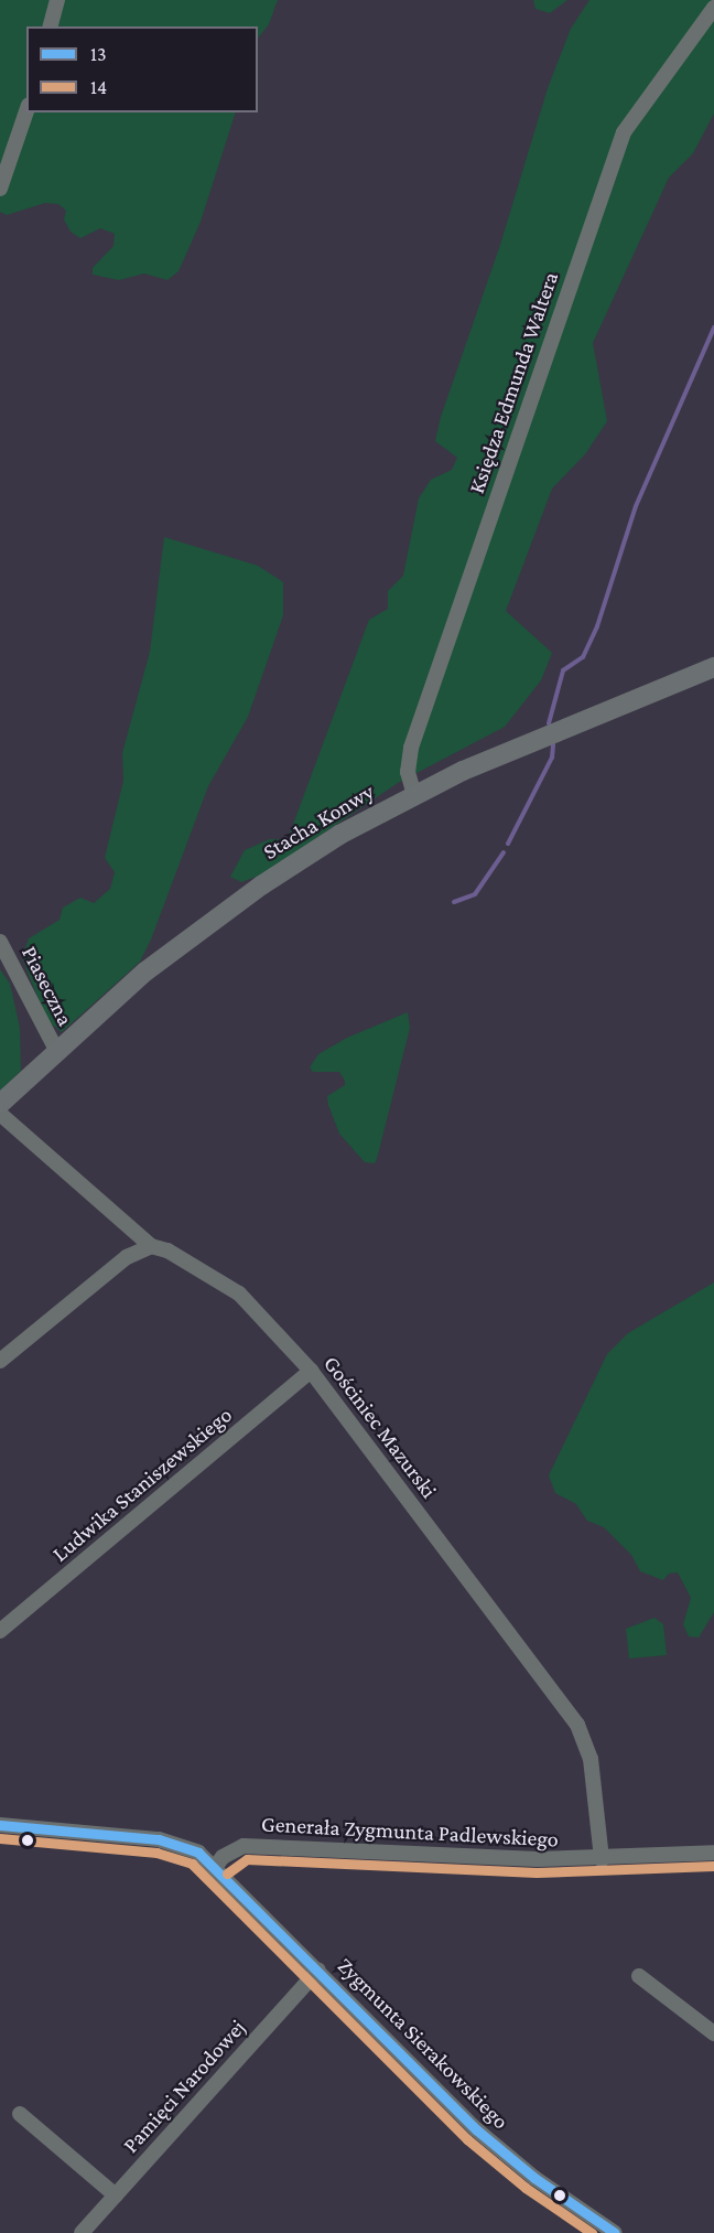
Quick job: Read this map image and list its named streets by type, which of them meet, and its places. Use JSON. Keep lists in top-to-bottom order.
{
  "streets": {
    "main road": ["Stacha Konwy"],
    "street": [
      "Księdza Edmunda Waltera",
      "Piaseczna",
      "Gościniec Mazurski",
      "Ludwika Staniszewskiego",
      "Generała Zygmunta Padlewskiego",
      "Zygmunta Sierakowskiego",
      "Pamięci Narodowej"
    ]
  },
  "crossings": [
    ["Księdza Edmunda Waltera", "Stacha Konwy"],
    ["Stacha Konwy", "Piaseczna"],
    ["Gościniec Mazurski", "Ludwika Staniszewskiego"],
    ["Gościniec Mazurski", "Generała Zygmunta Padlewskiego"],
    ["Generała Zygmunta Padlewskiego", "Zygmunta Sierakowskiego"],
    ["Zygmunta Sierakowskiego", "Pamięci Narodowej"]
  ],
  "lines": ["transit line 13", "transit line 14"],
  "legend": ["13", "14"]
}
